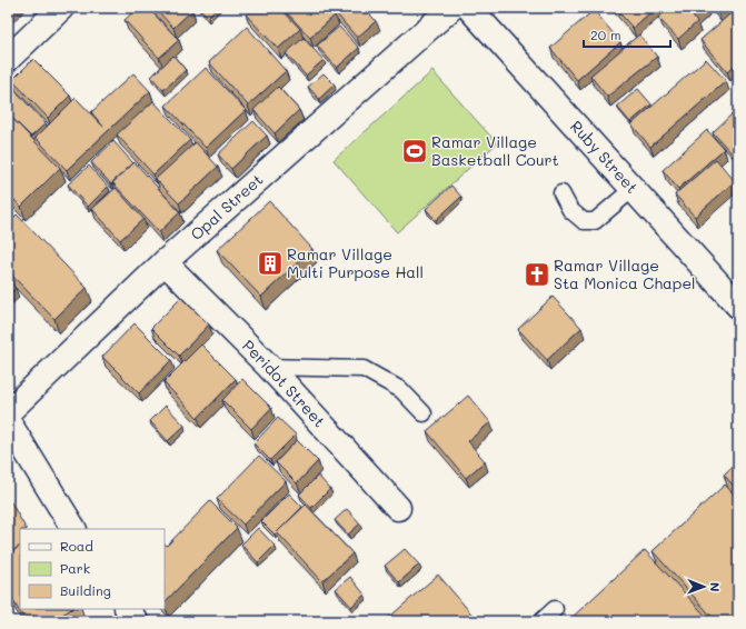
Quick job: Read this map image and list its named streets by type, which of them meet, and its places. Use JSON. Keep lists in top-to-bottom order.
{
  "streets": {
    "street": ["Ruby Street", "Opal Street", "Peridot Street"]
  },
  "crossings": [
    ["Opal Street", "Peridot Street"]
  ],
  "places": {
    "sports": ["Ramar Village Basketball Court"],
    "building": ["Ramar Village Multi Purpose Hall"],
    "church": ["Ramar Village Sta Monica Chapel"]
  },
  "legend": ["Road", "Park", "Building"],
  "scale_bar": "20 m",
  "north": "right"
}
